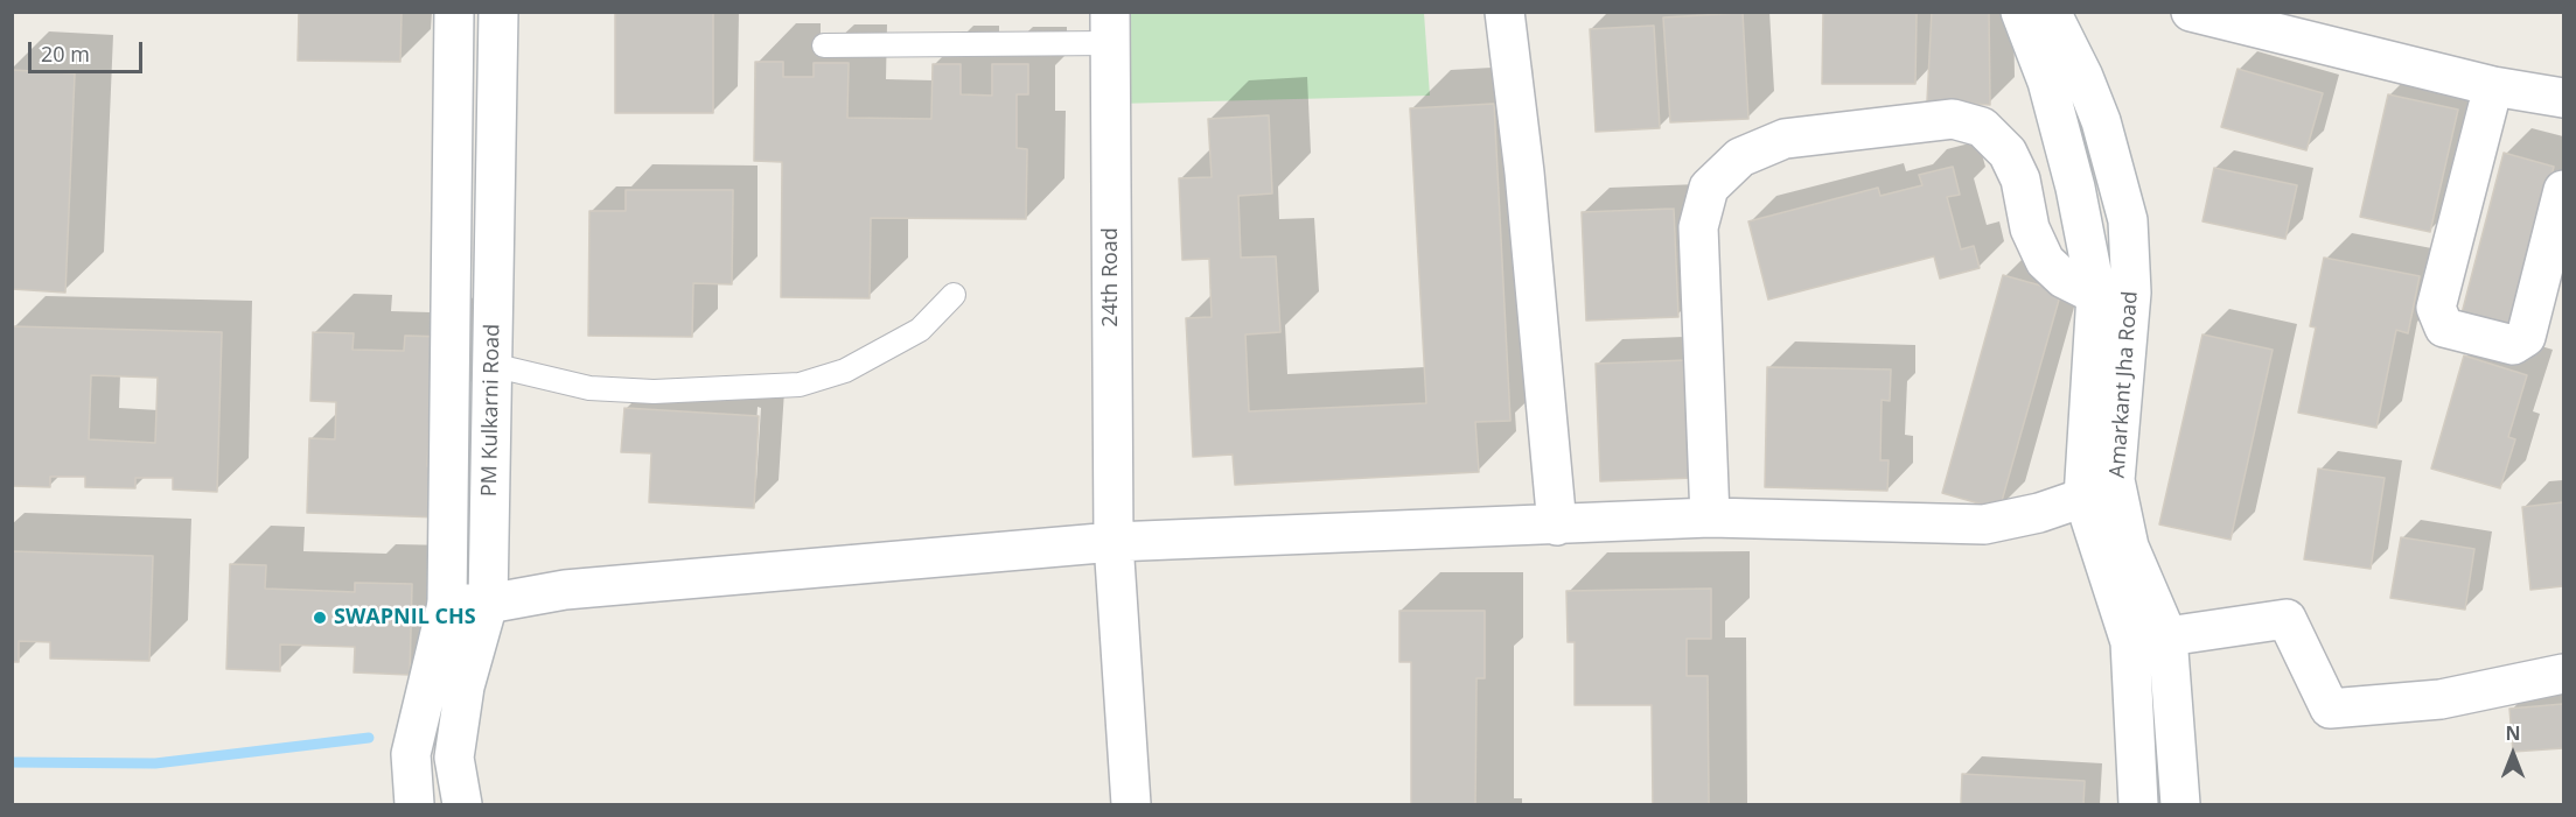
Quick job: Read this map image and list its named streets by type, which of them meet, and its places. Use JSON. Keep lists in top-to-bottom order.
{
  "streets": {
    "street": ["24th Road", "Amarkant Jha Road", "PM Kulkarni Road"]
  },
  "places": ["SWAPNIL CHS"],
  "scale_bar": "20 m",
  "north": "top"
}
